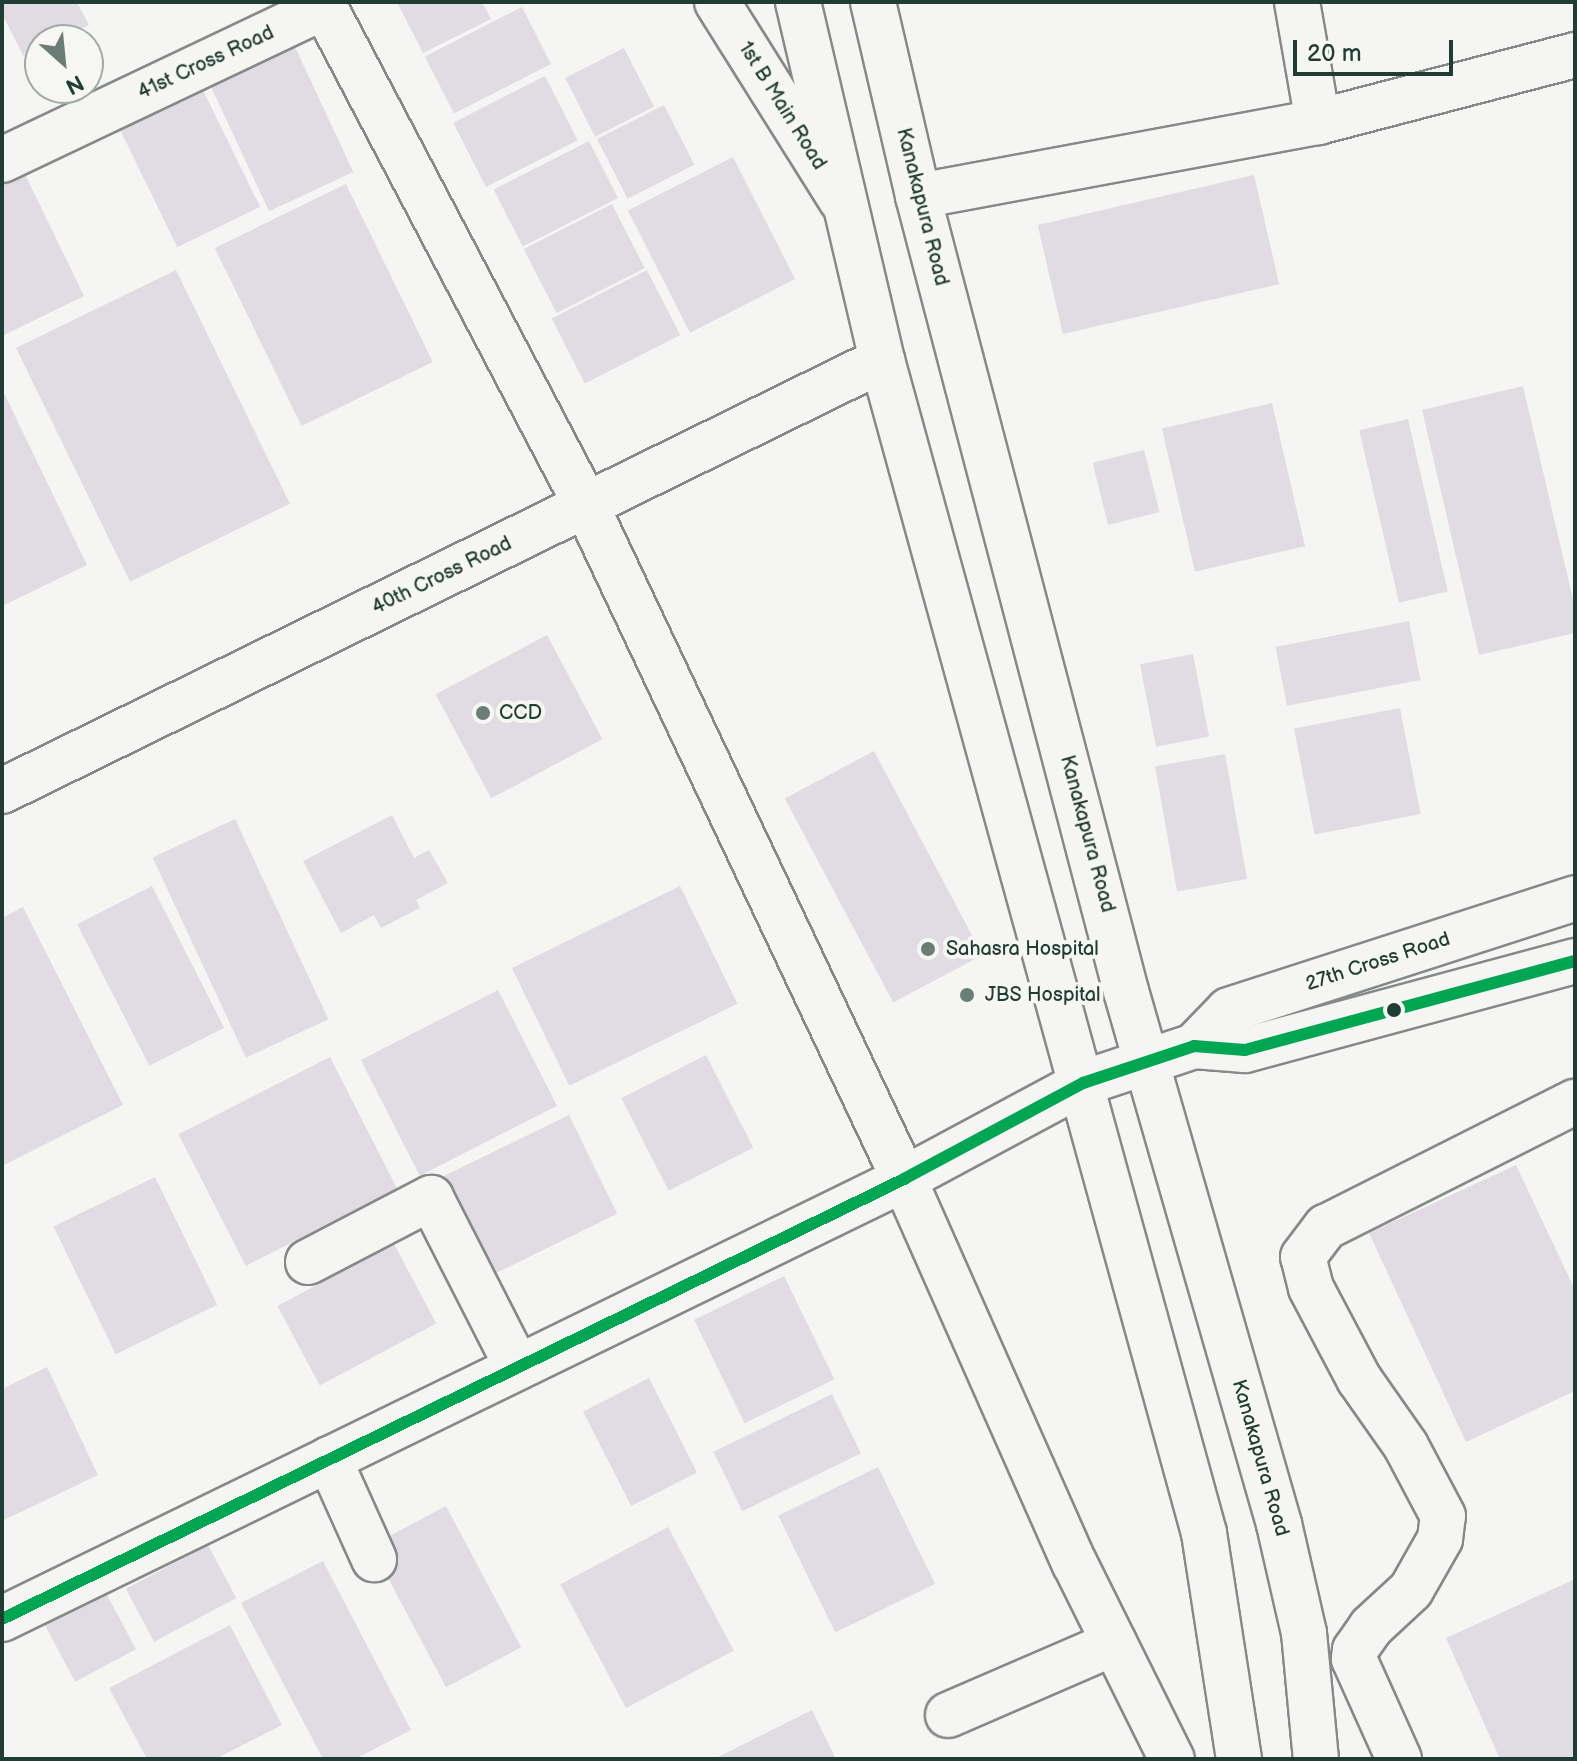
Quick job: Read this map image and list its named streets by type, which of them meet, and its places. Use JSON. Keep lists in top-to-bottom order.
{
  "streets": {
    "street": [
      "41st Cross Road",
      "1st B Main Road",
      "Kanakapura Road",
      "40th Cross Road",
      "27th Cross Road"
    ]
  },
  "crossings": [
    ["Kanakapura Road", "27th Cross Road"]
  ],
  "places": ["CCD", "Sahasra Hospital", "JBS Hospital"],
  "scale_bar": "20 m",
  "north": "bottom right"
}
